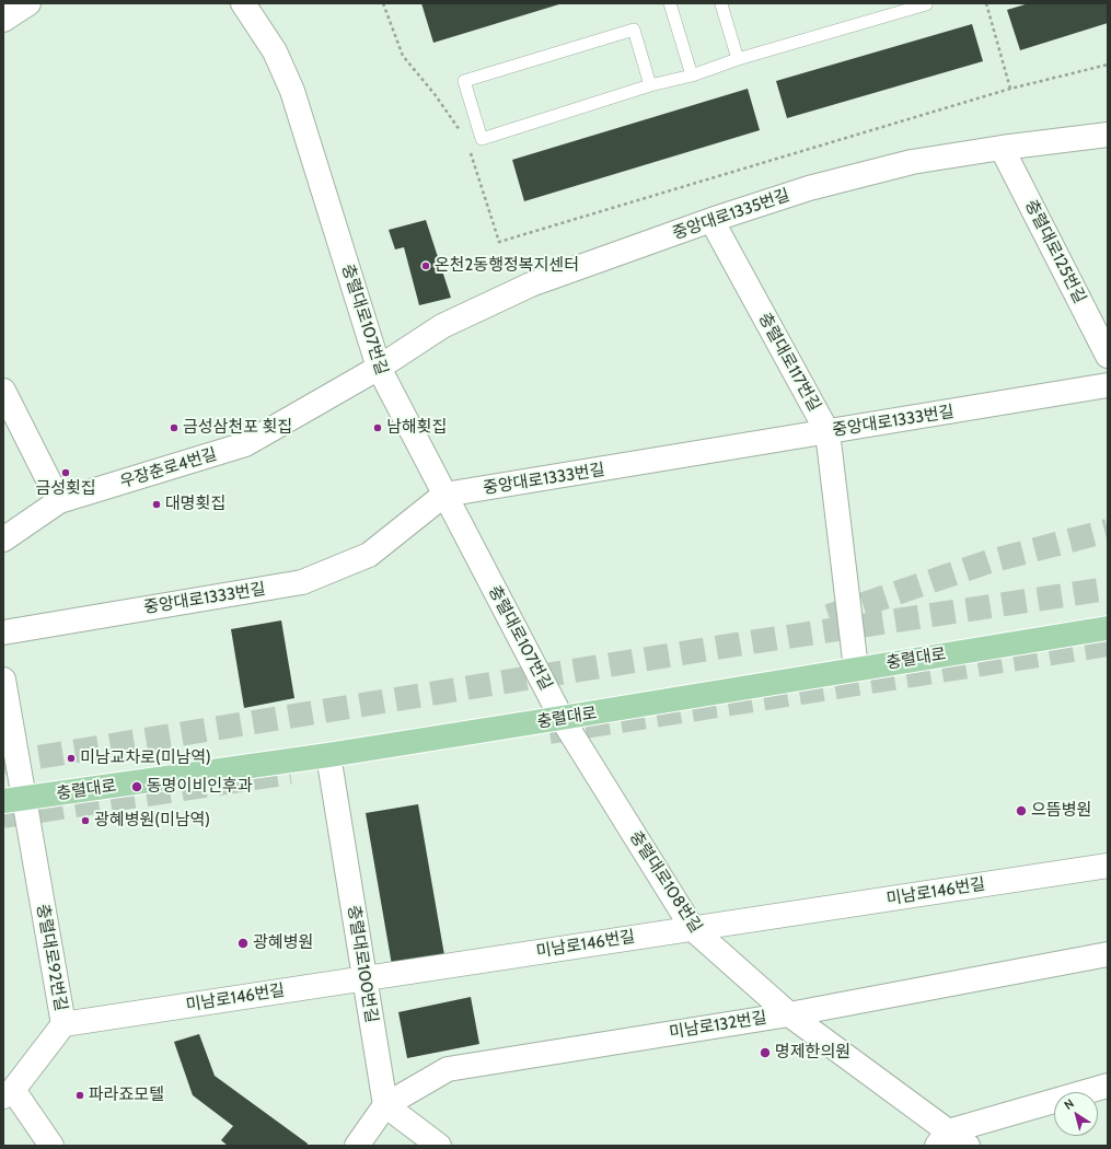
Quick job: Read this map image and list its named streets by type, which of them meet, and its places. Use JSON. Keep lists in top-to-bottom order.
{
  "streets": {
    "main road": ["충렬대로"],
    "street": [
      "중앙대로1335번길",
      "충렬대로125번길",
      "충렬대로107번길",
      "충렬대로117번길",
      "중앙대로1333번길",
      "우장춘로4번길",
      "충렬대로108번길",
      "미남로146번길",
      "충렬대로92번길",
      "충렬대로100번길",
      "미남로132번길"
    ]
  },
  "crossings": [
    ["중앙대로1335번길", "충렬대로125번길"],
    ["중앙대로1335번길", "충렬대로107번길"],
    ["중앙대로1335번길", "충렬대로117번길"],
    ["중앙대로1335번길", "우장춘로4번길"],
    ["충렬대로107번길", "중앙대로1333번길"],
    ["충렬대로107번길", "우장춘로4번길"],
    ["충렬대로107번길", "충렬대로"],
    ["충렬대로107번길", "충렬대로108번길"],
    ["충렬대로117번길", "중앙대로1333번길"],
    ["충렬대로117번길", "충렬대로"],
    ["충렬대로", "충렬대로108번길"],
    ["충렬대로", "충렬대로92번길"],
    ["충렬대로", "충렬대로100번길"],
    ["충렬대로108번길", "미남로146번길"],
    ["충렬대로108번길", "미남로132번길"],
    ["미남로146번길", "충렬대로92번길"],
    ["미남로146번길", "충렬대로100번길"],
    ["충렬대로100번길", "미남로132번길"]
  ],
  "places": [
    "온천2동행정복지센터",
    "금성삼천포 횟집",
    "남해횟집",
    "금성횟집",
    "대명횟집",
    "미남교차로(미남역)",
    "동명이비인후과",
    "으뜸병원",
    "광혜병원(미남역)",
    "광혜병원",
    "명제한의원",
    "파라죠모텔"
  ],
  "north": "top left"
}
